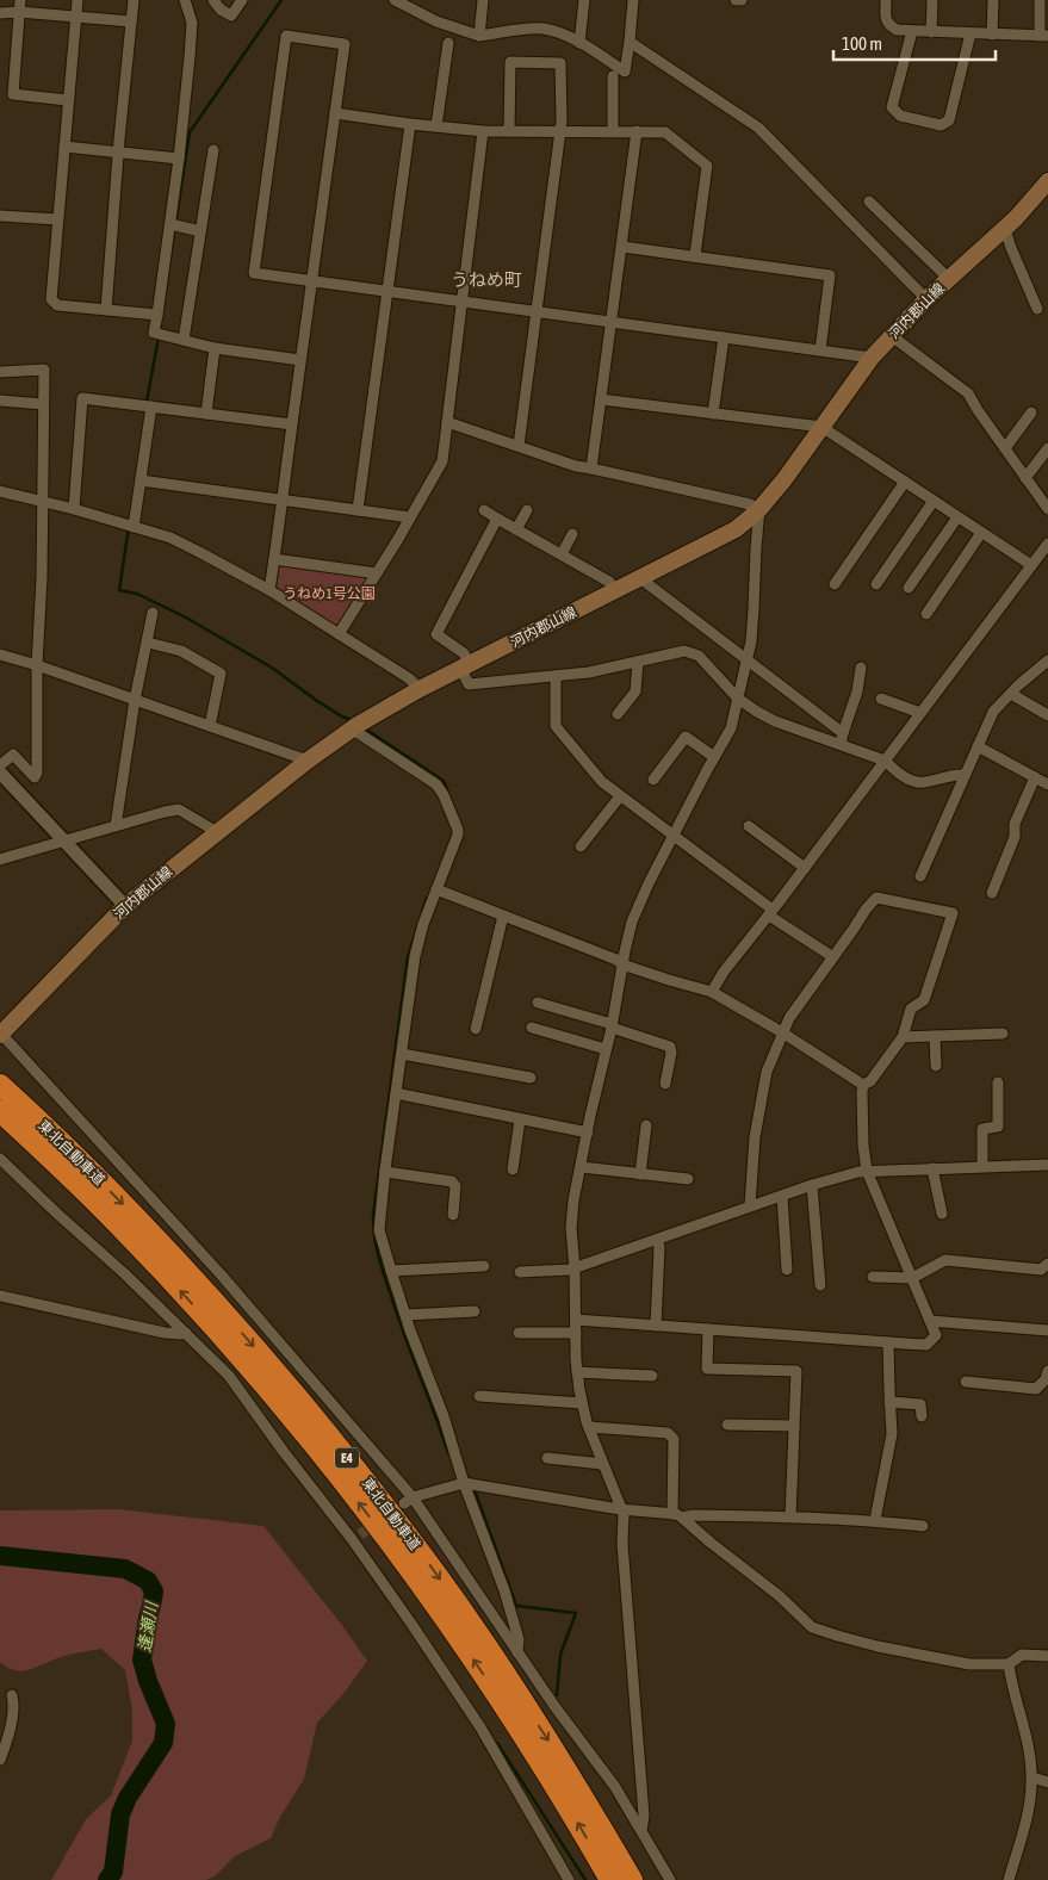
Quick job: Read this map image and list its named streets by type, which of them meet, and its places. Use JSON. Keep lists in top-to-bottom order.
{
  "streets": {
    "highway": ["東北自動車道", "E4"],
    "main road": ["河内郡山線"]
  },
  "districts": ["うねめ町"],
  "water": ["逢瀬川"],
  "parks": ["うねめ1号公園"],
  "scale_bar": "100 m"
}
